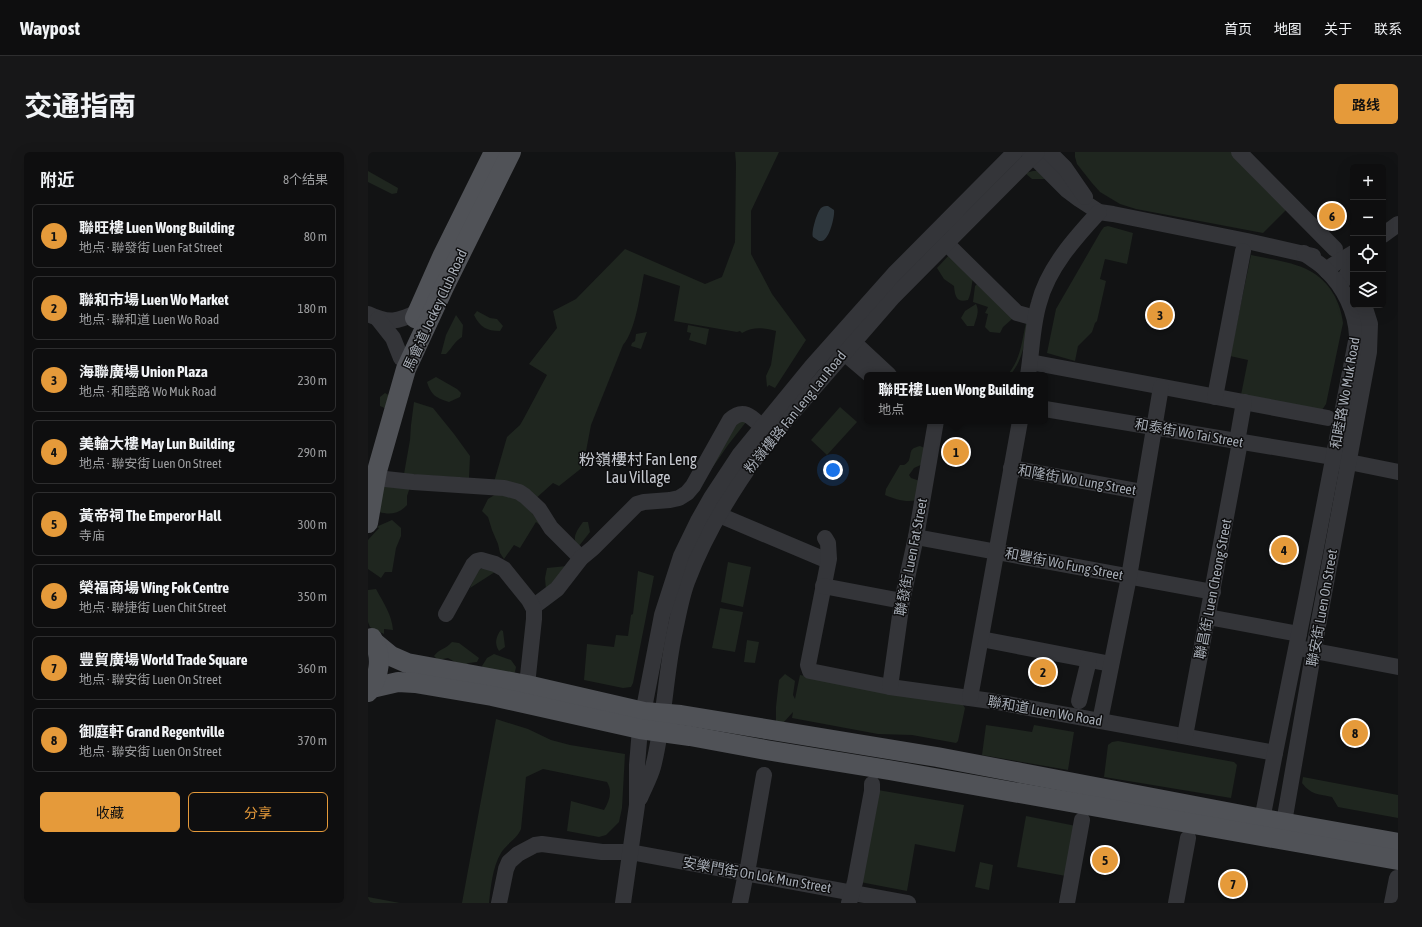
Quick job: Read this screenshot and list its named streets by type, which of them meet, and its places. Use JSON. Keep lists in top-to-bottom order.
{
  "streets": {
    "main road": ["馬會道 Jockey Club Road"],
    "street": [
      "和睦路 Wo Muk Road",
      "粉嶺樓路 Fan Leng Lau Road",
      "和泰街 Wo Tai Street",
      "和隆街 Wo Lung Street",
      "聯發街 Luen Fat Street",
      "和豐街 Wo Fung Street",
      "聯昌街 Luen Cheong Street",
      "聯安街 Luen On Street",
      "聯和道 Luen Wo Road",
      "安樂門街 On Lok Mun Street"
    ]
  },
  "crossings": [
    ["和睦路 Wo Muk Road", "粉嶺樓路 Fan Leng Lau Road"],
    ["和睦路 Wo Muk Road", "和泰街 Wo Tai Street"],
    ["和睦路 Wo Muk Road", "聯安街 Luen On Street"],
    ["和泰街 Wo Tai Street", "聯昌街 Luen Cheong Street"],
    ["和泰街 Wo Tai Street", "聯安街 Luen On Street"],
    ["聯發街 Luen Fat Street", "和豐街 Wo Fung Street"],
    ["聯發街 Luen Fat Street", "聯和道 Luen Wo Road"],
    ["和豐街 Wo Fung Street", "聯昌街 Luen Cheong Street"],
    ["聯昌街 Luen Cheong Street", "聯安街 Luen On Street"],
    ["聯昌街 Luen Cheong Street", "聯和道 Luen Wo Road"],
    ["聯安街 Luen On Street", "聯和道 Luen Wo Road"]
  ],
  "districts": ["粉嶺樓村 Fan Leng Lau Village"],
  "page": {
    "header": "Waypost",
    "nav": [
      "首页",
      "地图",
      "关于",
      "联系"
    ],
    "title": "交通指南",
    "buttons": [
      "路线",
      ["收藏", "分享"]
    ],
    "heading": ["附近", "8个结果"],
    "map_buttons": ["+", "−"],
    "pins": [
      "6",
      "3",
      "1",
      "4",
      "2",
      "8",
      "5",
      "7"
    ],
    "list": [
      {
        "mark": "1",
        "name": "聯旺樓 Luen Wong Building",
        "note": "地点 · 聯發街 Luen Fat Street",
        "value": "80 m"
      },
      {
        "mark": "2",
        "name": "聯和市場 Luen Wo Market",
        "note": "地点 · 聯和道 Luen Wo Road",
        "value": "180 m"
      },
      {
        "mark": "3",
        "name": "海聯廣場 Union Plaza",
        "note": "地点 · 和睦路 Wo Muk Road",
        "value": "230 m"
      },
      {
        "mark": "4",
        "name": "美輪大樓 May Lun Building",
        "note": "地点 · 聯安街 Luen On Street",
        "value": "290 m"
      },
      {
        "mark": "5",
        "name": "黃帝祠 The Emperor Hall",
        "note": "寺庙",
        "value": "300 m"
      },
      {
        "mark": "6",
        "name": "榮福商場 Wing Fok Centre",
        "note": "地点 · 聯捷街 Luen Chit Street",
        "value": "350 m"
      },
      {
        "mark": "7",
        "name": "豐貿廣場 World Trade Square",
        "note": "地点 · 聯安街 Luen On Street",
        "value": "360 m"
      },
      {
        "mark": "8",
        "name": "御庭軒 Grand Regentville",
        "note": "地点 · 聯安街 Luen On Street",
        "value": "370 m"
      }
    ],
    "popup": ["聯旺樓 Luen Wong Building", "地点"]
  }
}
